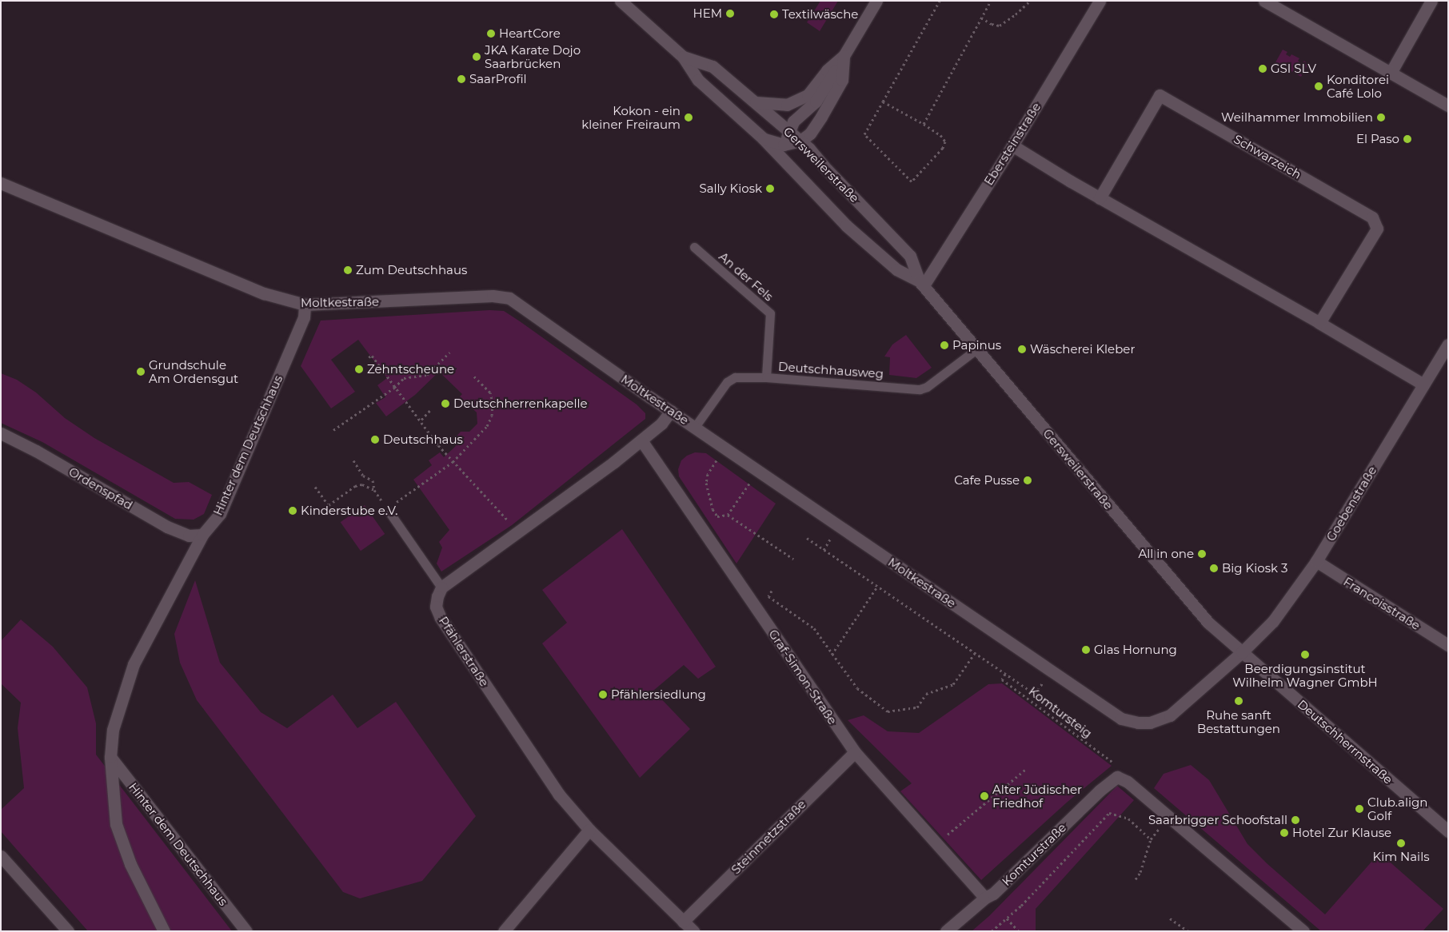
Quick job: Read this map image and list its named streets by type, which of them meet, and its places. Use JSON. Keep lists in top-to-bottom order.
{
  "streets": {
    "street": [
      "Ebersteinstraße",
      "Schwarzeich",
      "Gersweilerstraße",
      "Moltkestraße",
      "Hinter dem Deutschhaus",
      "Ordenspfad",
      "Goebenstraße",
      "Francoisstraße",
      "Pfählerstraße",
      "Graf-Simon-Straße",
      "Deutschherrnstraße",
      "Steinmetzstraße",
      "Komturstraße"
    ],
    "lane": ["An der Fels", "Deutschhausweg"],
    "path": ["Komtursteig"]
  },
  "crossings": [
    ["Ebersteinstraße", "Gersweilerstraße"],
    ["Gersweilerstraße", "Moltkestraße"],
    ["Gersweilerstraße", "Deutschhausweg"],
    ["Gersweilerstraße", "Goebenstraße"],
    ["Gersweilerstraße", "Deutschherrnstraße"],
    ["An der Fels", "Deutschhausweg"],
    ["Moltkestraße", "Deutschhausweg"],
    ["Moltkestraße", "Hinter dem Deutschhaus"],
    ["Moltkestraße", "Goebenstraße"],
    ["Moltkestraße", "Deutschherrnstraße"],
    ["Hinter dem Deutschhaus", "Ordenspfad"],
    ["Goebenstraße", "Francoisstraße"],
    ["Goebenstraße", "Deutschherrnstraße"],
    ["Pfählerstraße", "Steinmetzstraße"],
    ["Graf-Simon-Straße", "Steinmetzstraße"],
    ["Graf-Simon-Straße", "Komturstraße"]
  ],
  "places": [
    "HEM",
    "Textilwäsche",
    "HeartCore",
    "JKA Karate Dojo Saarbrücken",
    "GSI SLV",
    "SaarProfil",
    "Konditorei Café Lolo",
    "Kokon - ein kleiner Freiraum",
    "Weilhammer Immobilien",
    "El Paso",
    "Sally Kiosk",
    "Zum Deutschhaus",
    "Papinus",
    "Wäscherei Kleber",
    "Zehntscheune",
    "Grundschule Am Ordensgut",
    "Deutschherrenkapelle",
    "Deutschhaus",
    "Cafe Pusse",
    "Kinderstube e.V.",
    "All in one",
    "Big Kiosk 3",
    "Glas Hornung",
    "Beerdigungsinstitut Wilhelm Wagner GmbH",
    "Pfählersiedlung",
    "Ruhe sanft Bestattungen",
    "Alter Jüdischer Friedhof",
    "Club.align Golf",
    "Saarbrigger Schoofstall",
    "Hotel Zur Klause",
    "Kim Nails"
  ]
}
